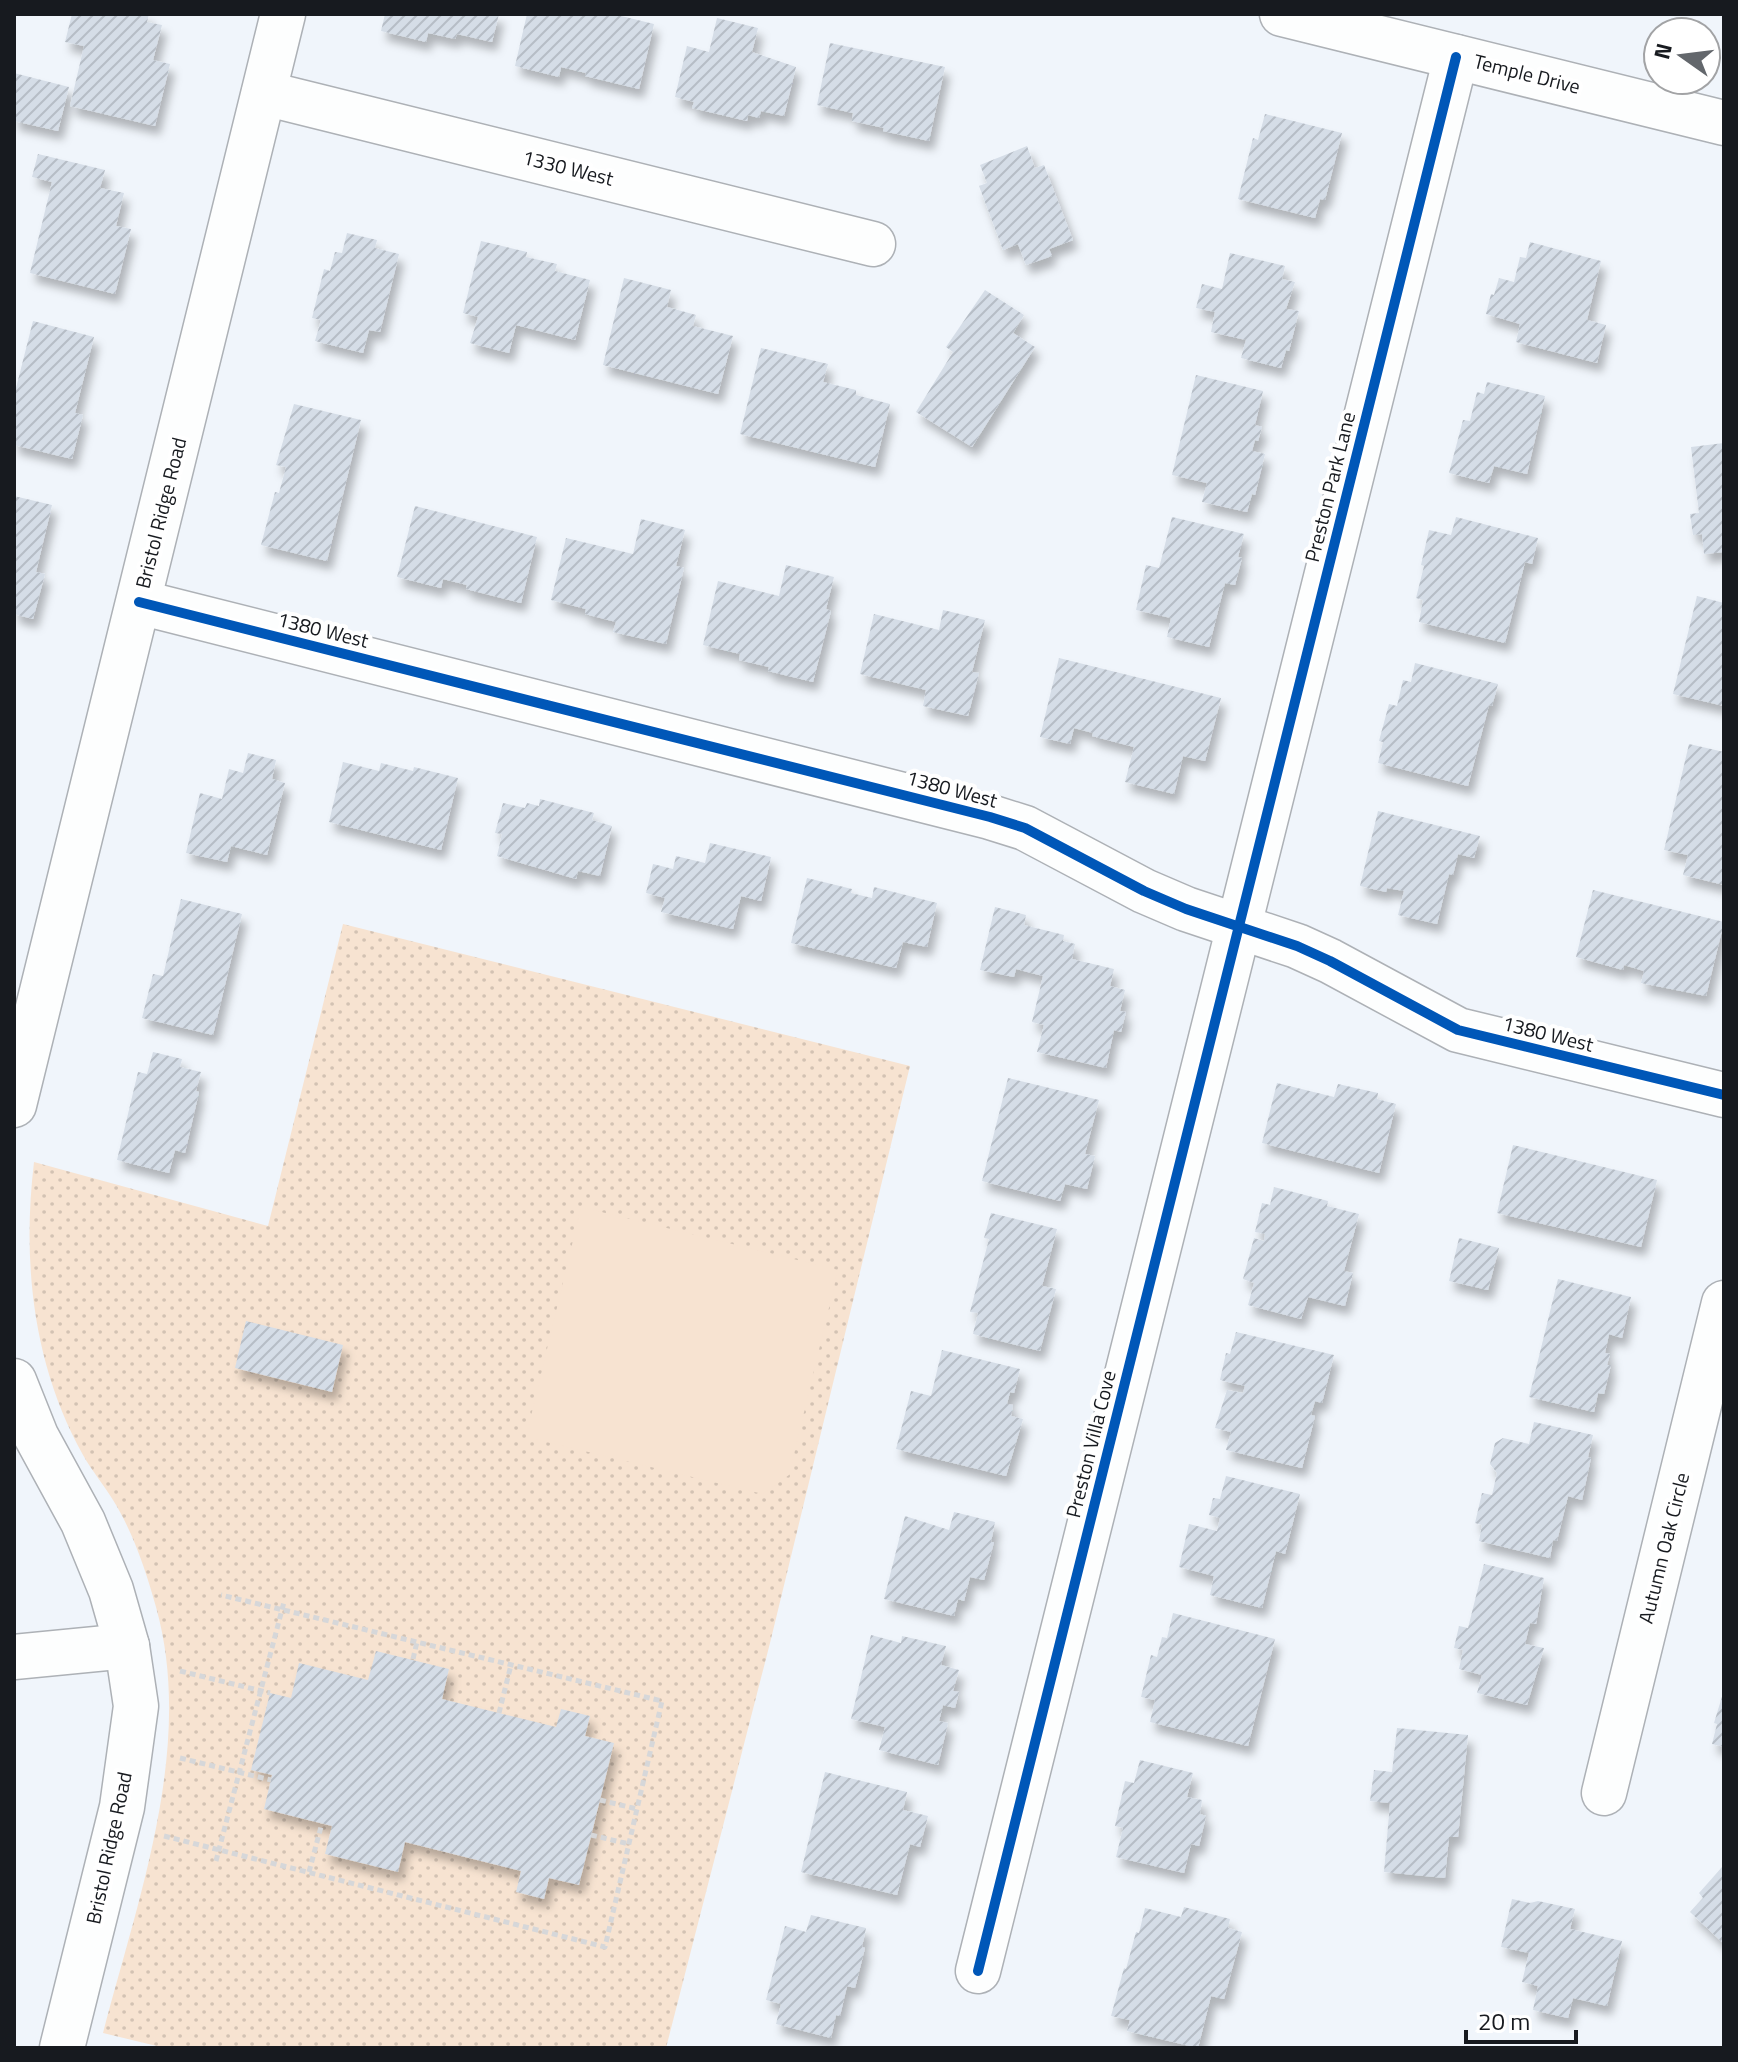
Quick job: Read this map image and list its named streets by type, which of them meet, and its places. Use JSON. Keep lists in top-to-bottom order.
{
  "streets": {
    "street": [
      "Temple Drive",
      "1330 West",
      "Preston Park Lane",
      "Bristol Ridge Road",
      "1380 West",
      "Preston Villa Cove",
      "Autumn Oak Circle"
    ]
  },
  "crossings": [
    ["Temple Drive", "Preston Park Lane"],
    ["1330 West", "Bristol Ridge Road"],
    ["Preston Park Lane", "1380 West"],
    ["Preston Park Lane", "Preston Villa Cove"],
    ["Bristol Ridge Road", "1380 West"],
    ["1380 West", "Preston Villa Cove"]
  ],
  "scale_bar": "20 m",
  "north": "left"
}
